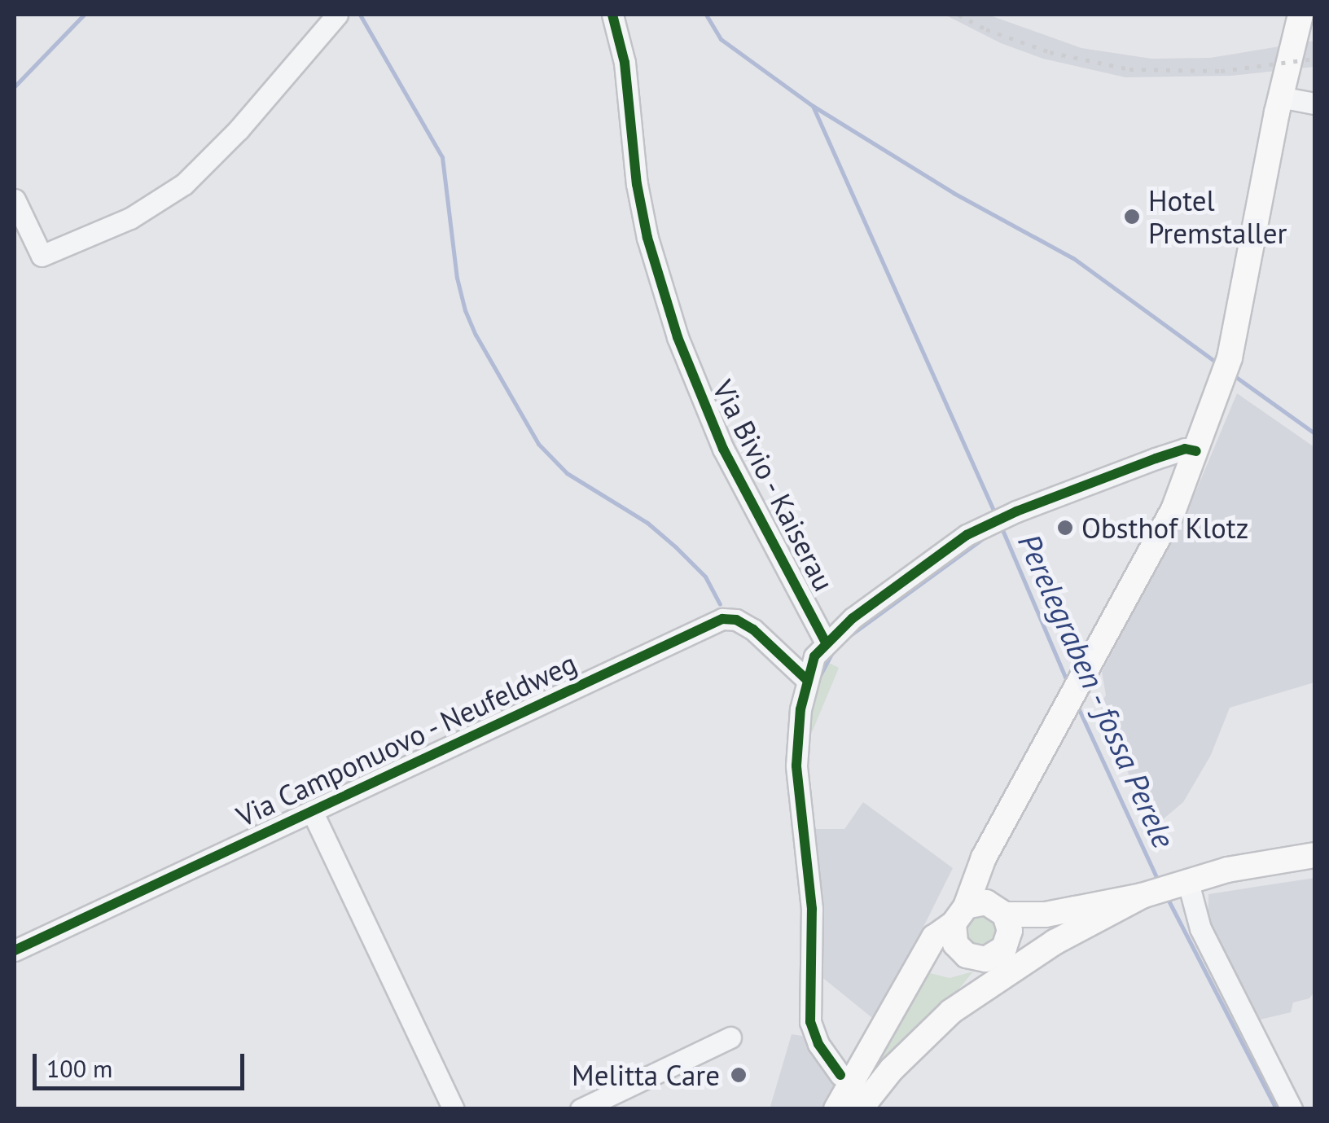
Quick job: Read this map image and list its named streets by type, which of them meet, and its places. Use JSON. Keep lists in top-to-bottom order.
{
  "streets": {
    "street": ["Via Bivio - Kaiserau", "Via Camponuovo - Neufeldweg"]
  },
  "water": ["Perelegraben - fossa Perele"],
  "places": ["Hotel Premstaller", "Obsthof Klotz", "Melitta Care"],
  "scale_bar": "100 m"
}
